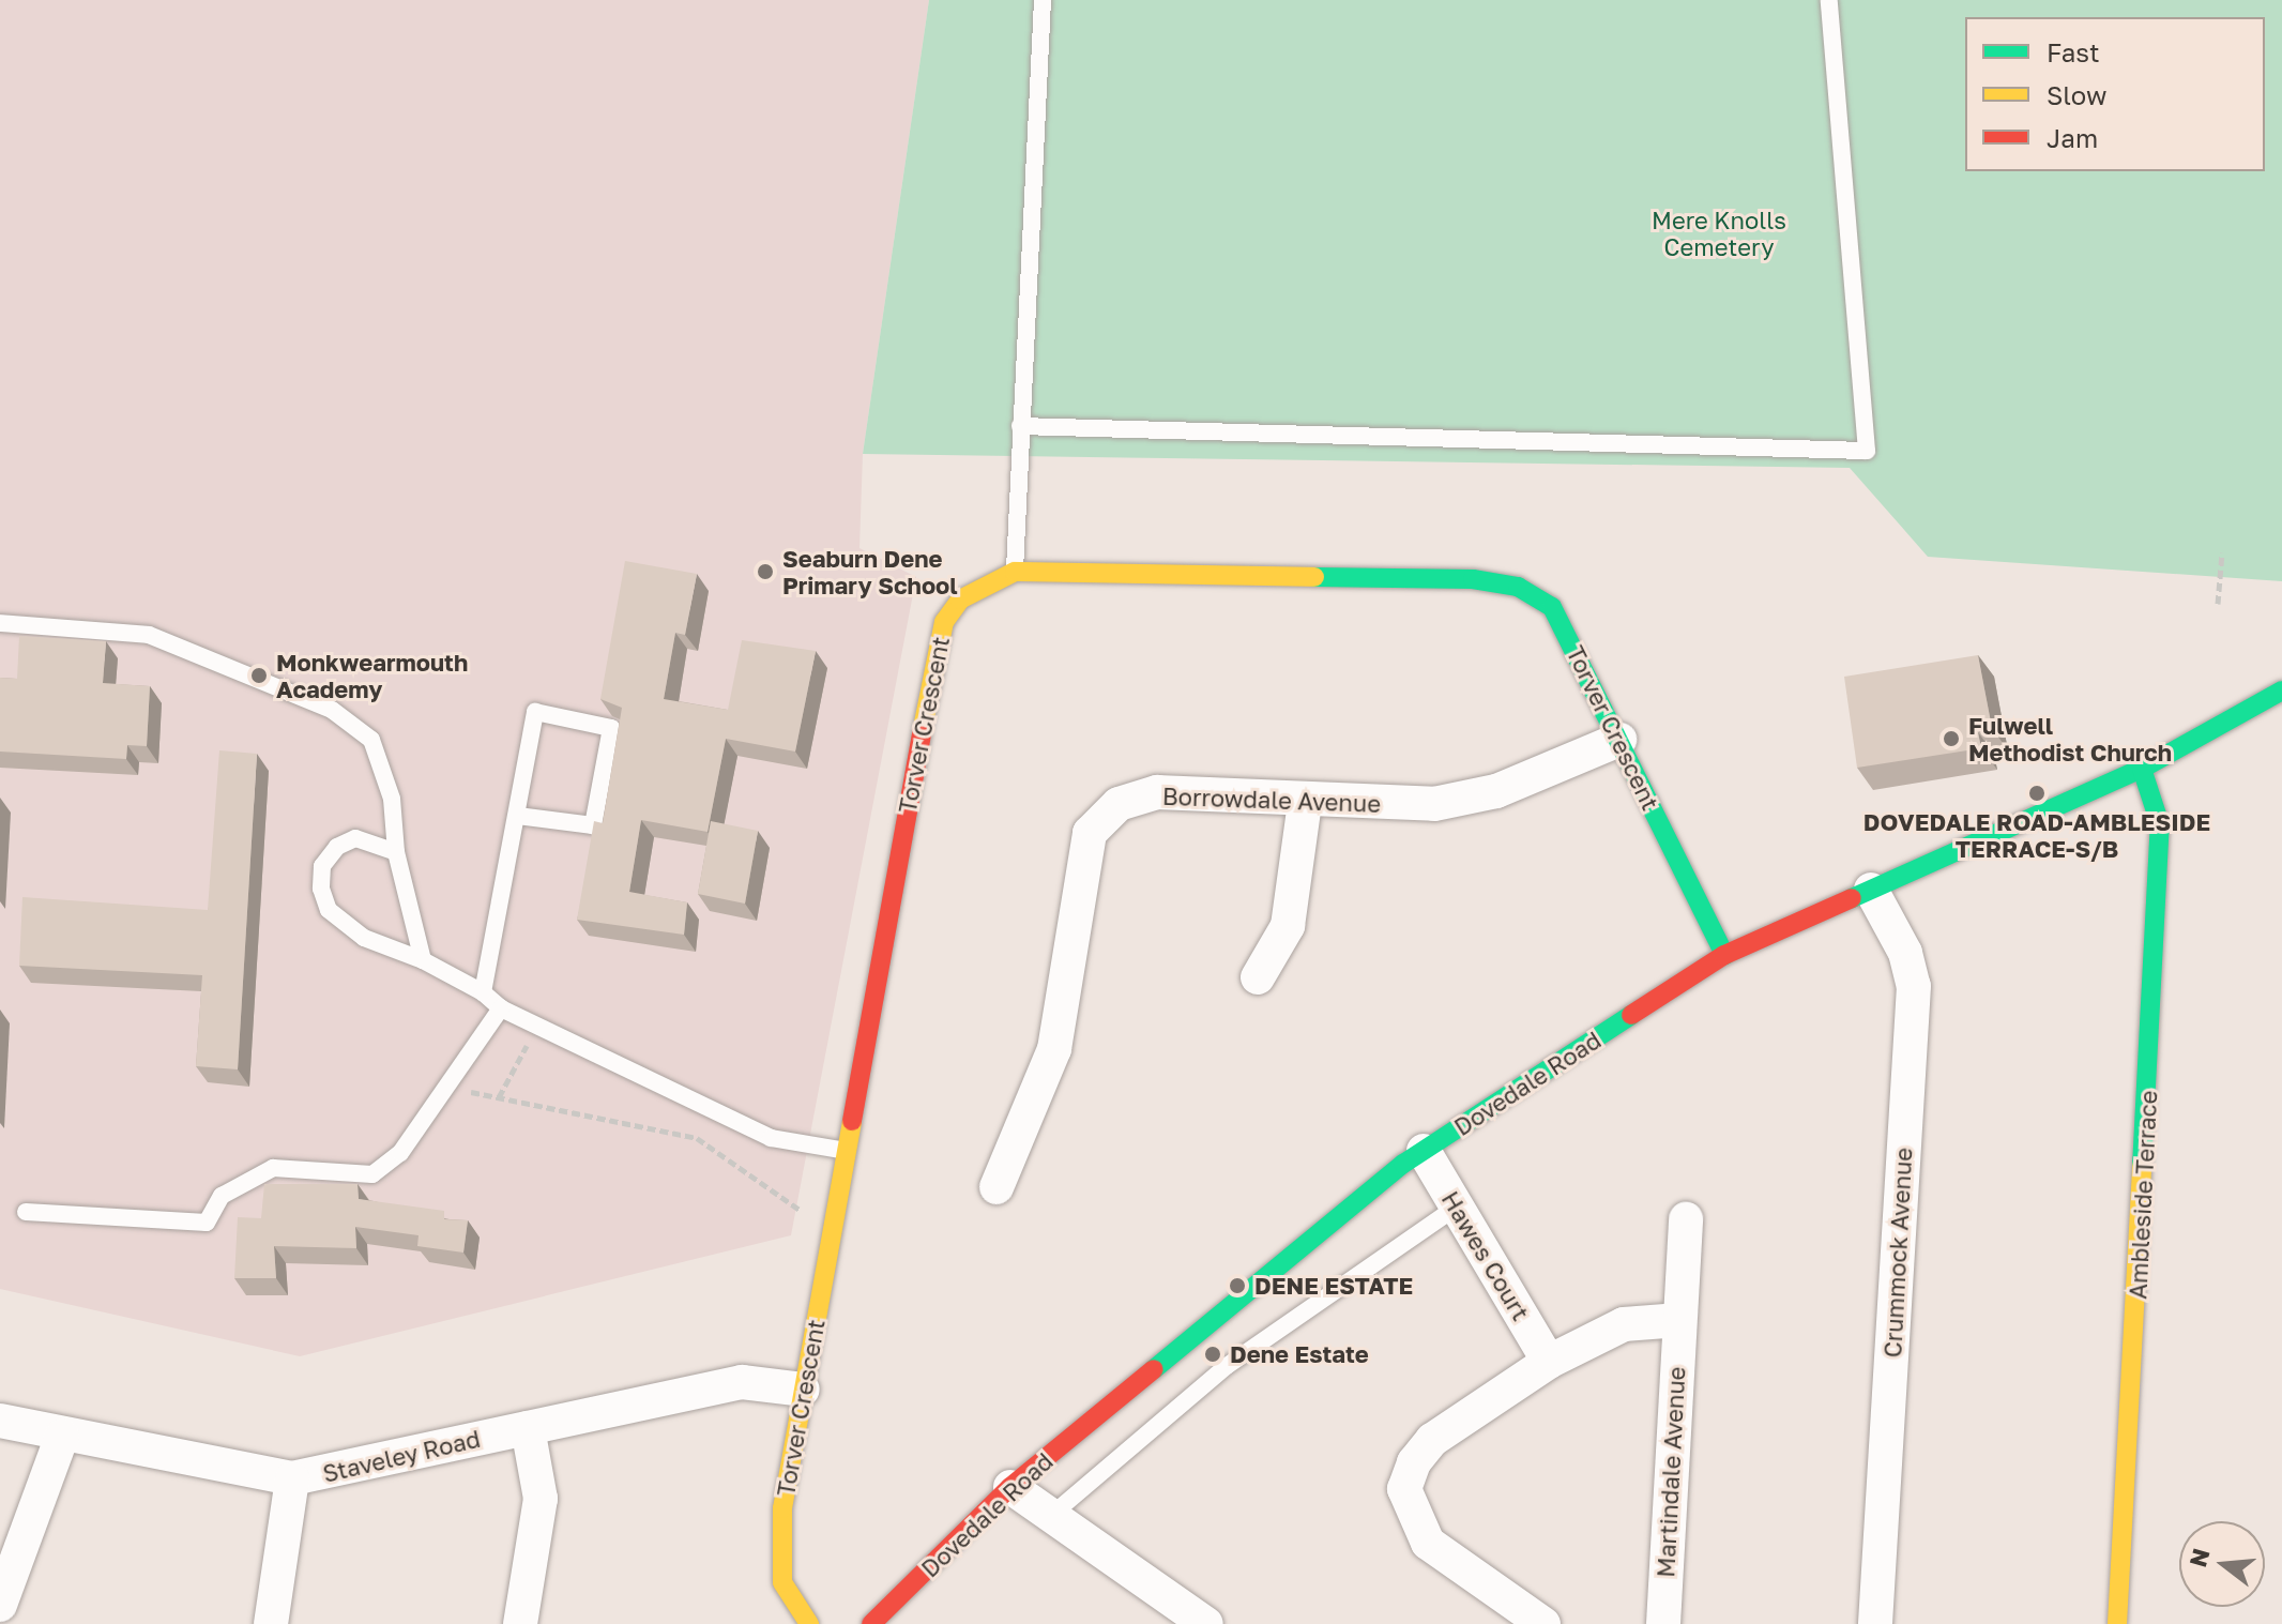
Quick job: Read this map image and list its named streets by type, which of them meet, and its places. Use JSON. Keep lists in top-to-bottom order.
{
  "streets": {
    "street": [
      "Torver Crescent",
      "Borrowdale Avenue",
      "Dovedale Road",
      "Ambleside Terrace",
      "Crummock Avenue",
      "Hawes Court",
      "Staveley Road",
      "Martindale Avenue"
    ]
  },
  "crossings": [
    ["Torver Crescent", "Borrowdale Avenue"],
    ["Torver Crescent", "Dovedale Road"],
    ["Torver Crescent", "Staveley Road"],
    ["Dovedale Road", "Ambleside Terrace"],
    ["Dovedale Road", "Crummock Avenue"],
    ["Dovedale Road", "Hawes Court"]
  ],
  "parks": ["Mere Knolls Cemetery"],
  "places": [
    "Seaburn Dene Primary School",
    "Monkwearmouth Academy",
    "Fulwell Methodist Church",
    "DOVEDALE ROAD-AMBLESIDE TERRACE-S/B",
    "DENE ESTATE",
    "Dene Estate"
  ],
  "legend": ["Fast", "Slow", "Jam"],
  "north": "left"
}
